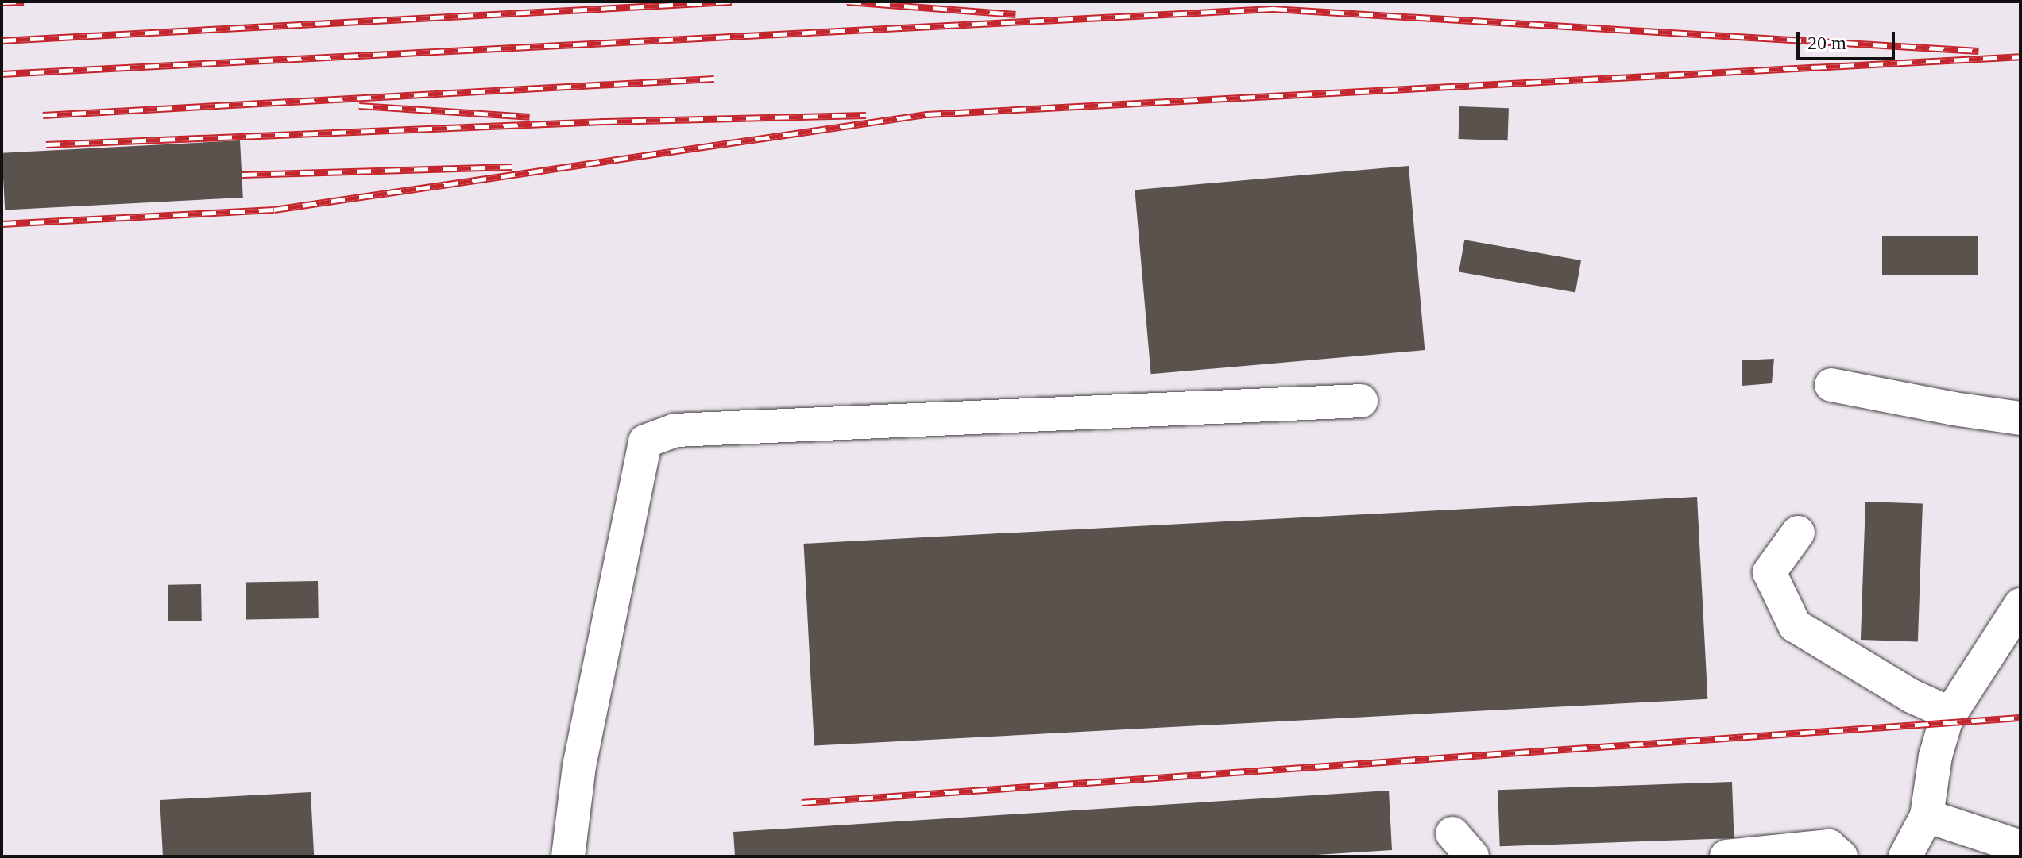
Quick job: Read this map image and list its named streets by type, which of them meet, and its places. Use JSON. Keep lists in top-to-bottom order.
{
  "scale_bar": "20 m"
}
